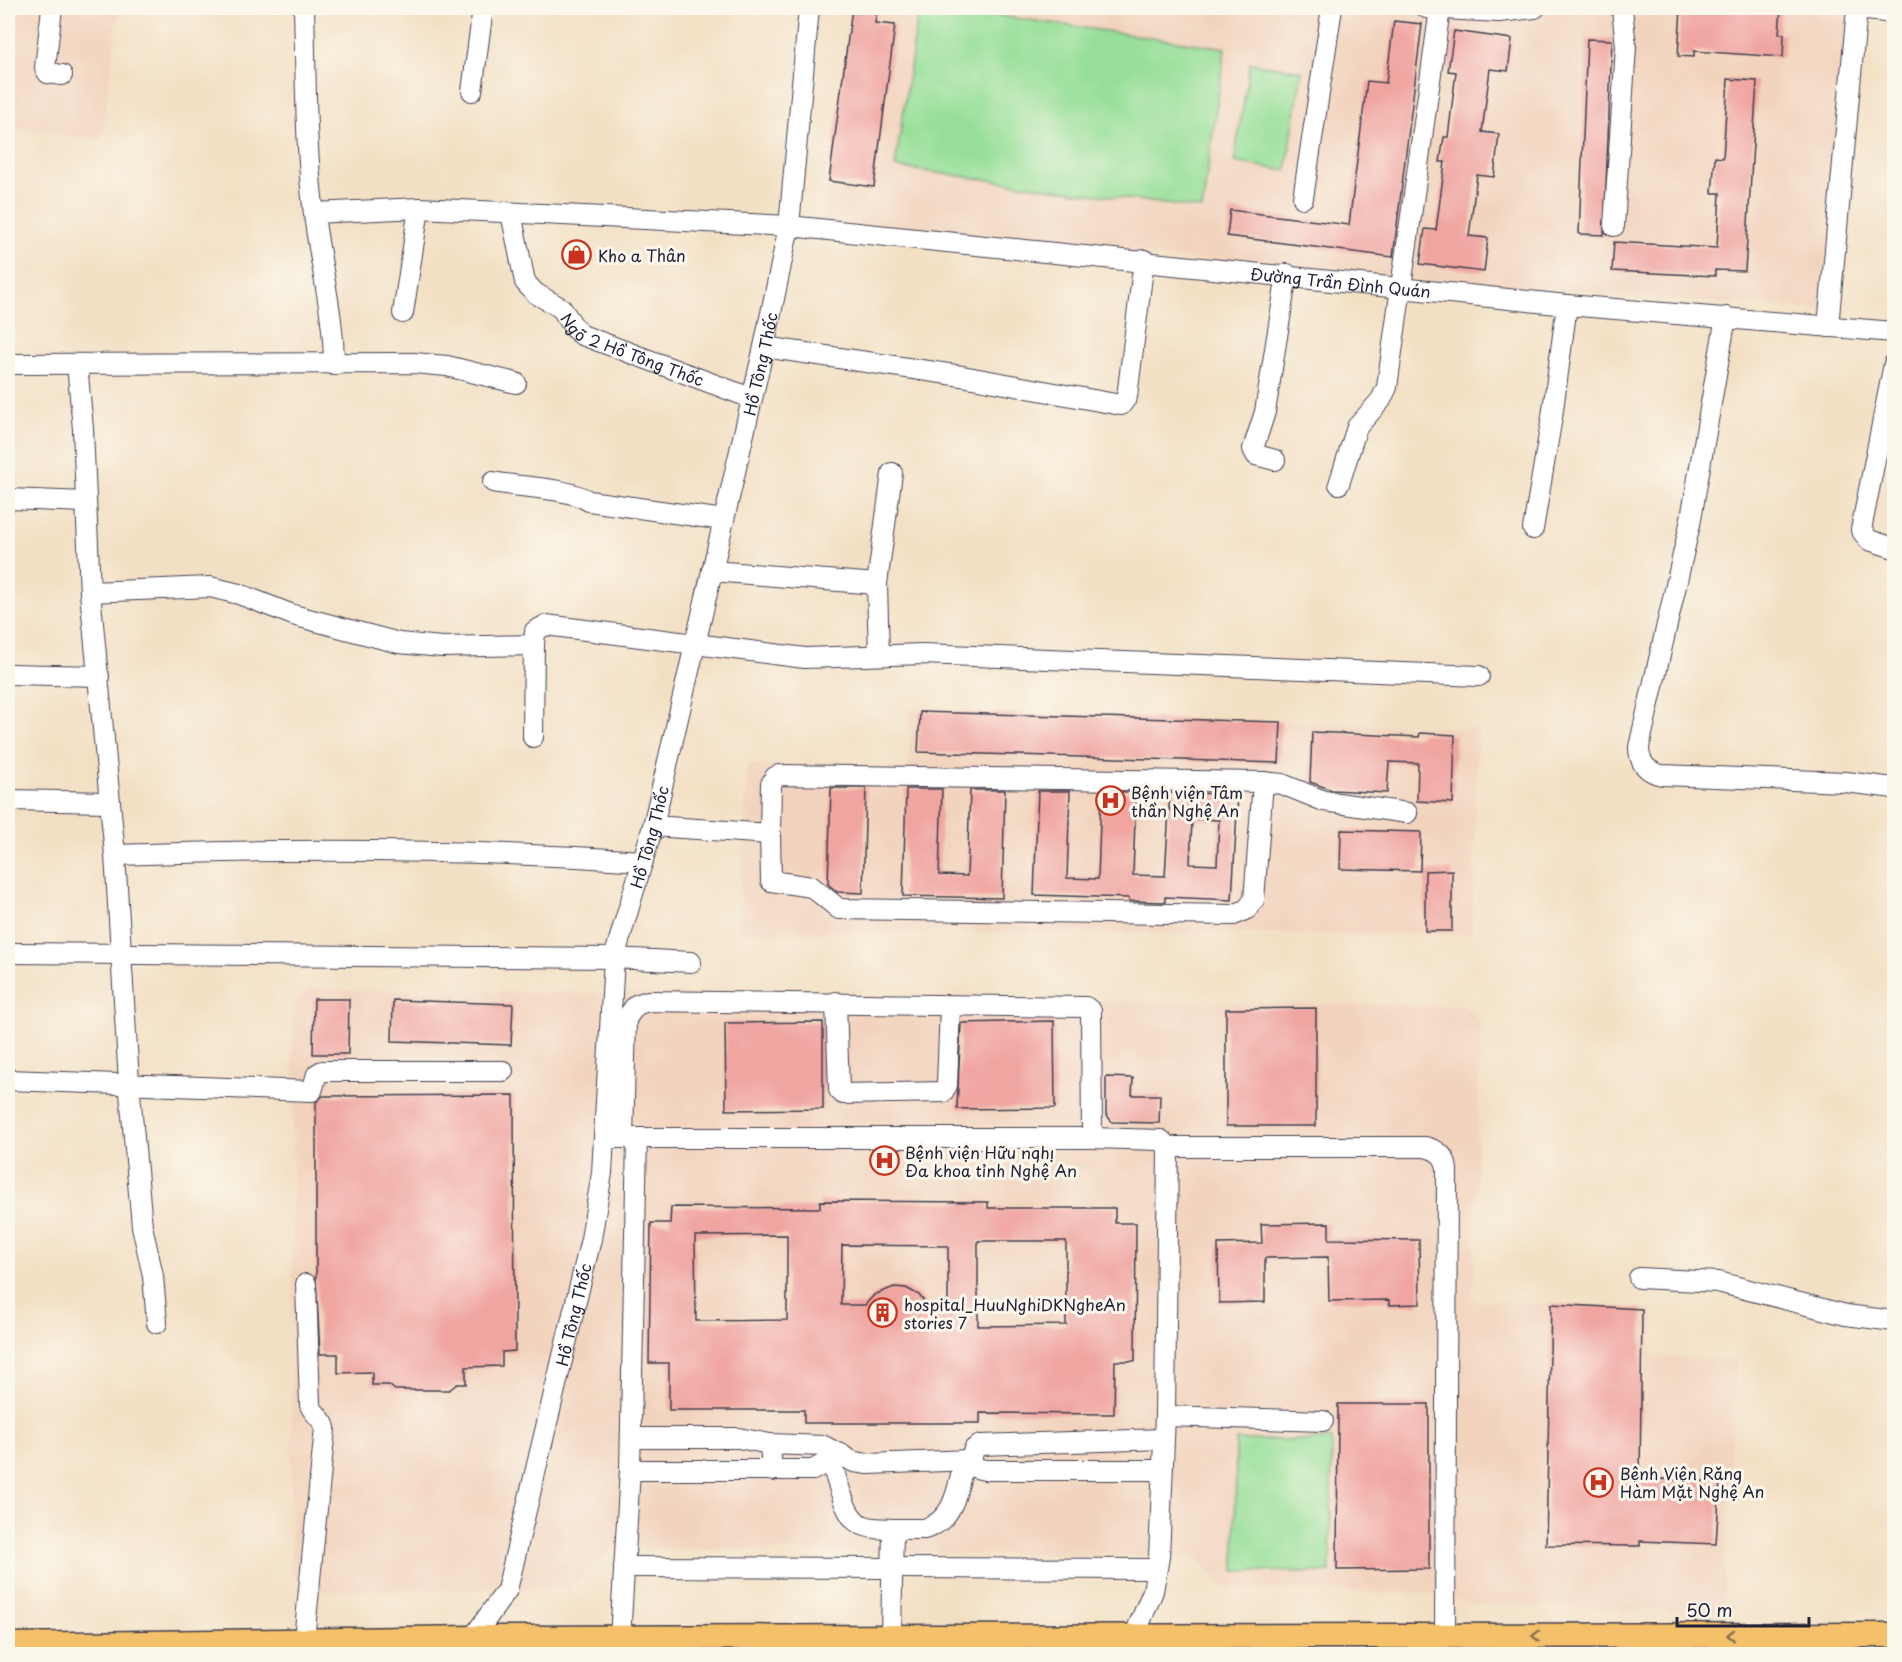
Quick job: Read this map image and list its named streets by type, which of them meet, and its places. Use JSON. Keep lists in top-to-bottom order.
{
  "streets": {
    "street": ["Đường Trần Đình Quán", "Ngõ 2 Hồ Tông Thốc", "Hồ Tông Thốc"]
  },
  "crossings": [
    ["Đường Trần Đình Quán", "Ngõ 2 Hồ Tông Thốc"],
    ["Đường Trần Đình Quán", "Hồ Tông Thốc"],
    ["Ngõ 2 Hồ Tông Thốc", "Hồ Tông Thốc"]
  ],
  "places": {
    "shop": ["Kho a Thân"],
    "hospital": ["Bệnh viện Tâm thần Nghệ An", "Bệnh viện Hữu nghị Đa khoa tỉnh Nghệ An", "Bệnh Viện Răng Hàm Mặt Nghệ An"],
    "building": ["hospital_HuuNghiDKNgheAn stories 7"]
  },
  "scale_bar": "50 m"
}
